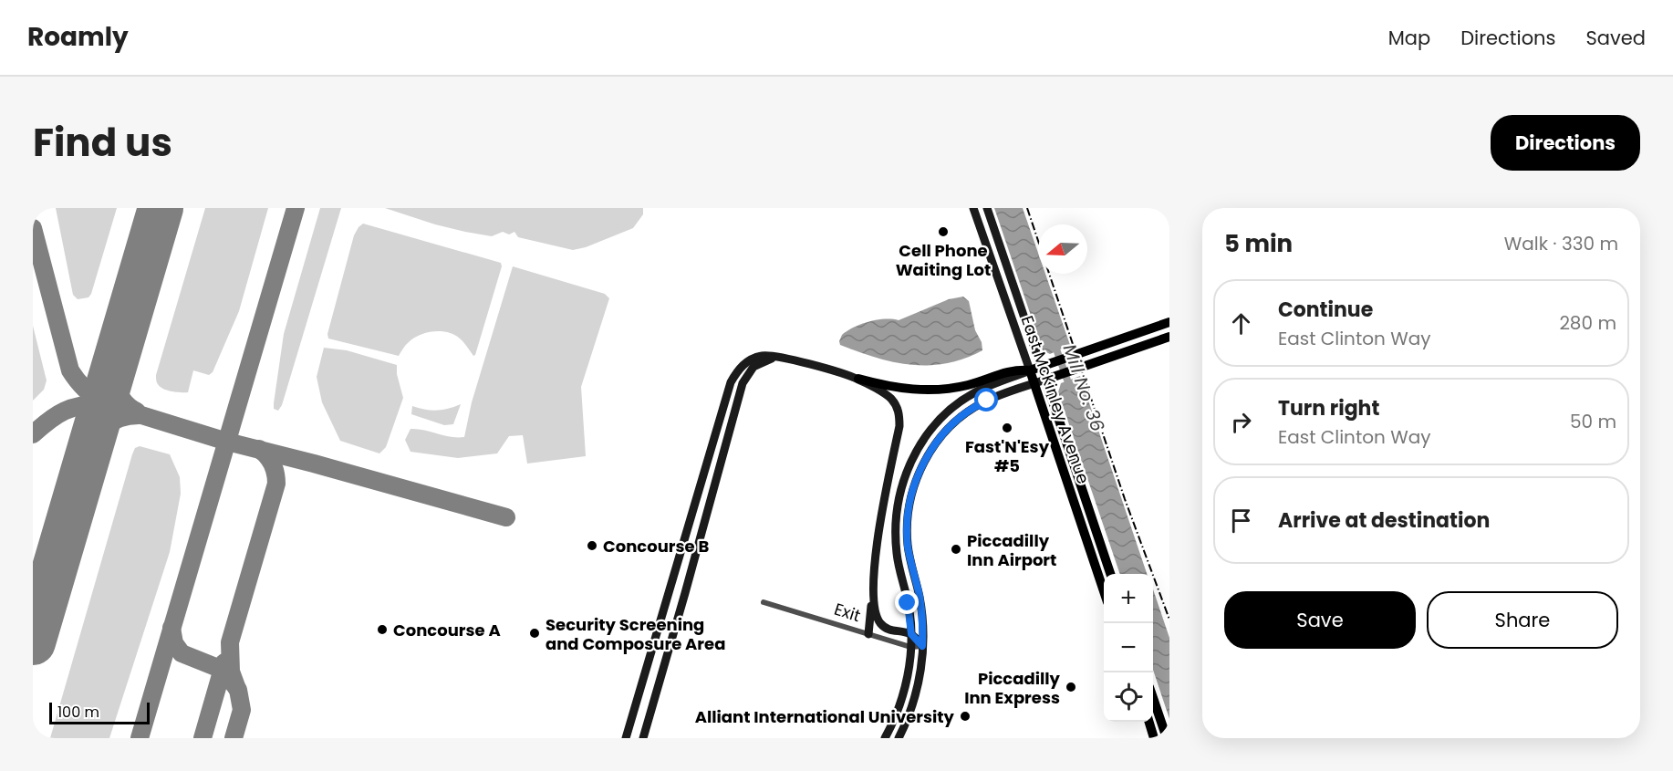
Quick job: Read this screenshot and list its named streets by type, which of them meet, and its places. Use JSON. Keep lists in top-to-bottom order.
{
  "streets": {
    "main road": ["East McKinley Avenue"],
    "street": ["Exit"]
  },
  "water": ["Mill No. 36"],
  "places": [
    "Cell Phone Waiting Lot",
    "Fast'N'Esy #5",
    "Concourse B",
    "Piccadilly Inn Airport",
    "Concourse A",
    "Security Screening and Composure Area",
    "Piccadilly Inn Express",
    "Alliant International University"
  ],
  "scale_bar": "100 m",
  "north": "left",
  "page": {
    "header": "Roamly",
    "nav": ["Map", "Directions", "Saved"],
    "title": "Find us",
    "buttons": [
      "Directions",
      ["Save", "Share"]
    ],
    "heading": ["5 min", "Walk · 330 m"],
    "list": [
      ["Continue", "East Clinton Way", "280 m"],
      ["Turn right", "East Clinton Way", "50 m"],
      "Arrive at destination"
    ],
    "map_buttons": ["+", "−"],
    "scale": "100 m"
  }
}
